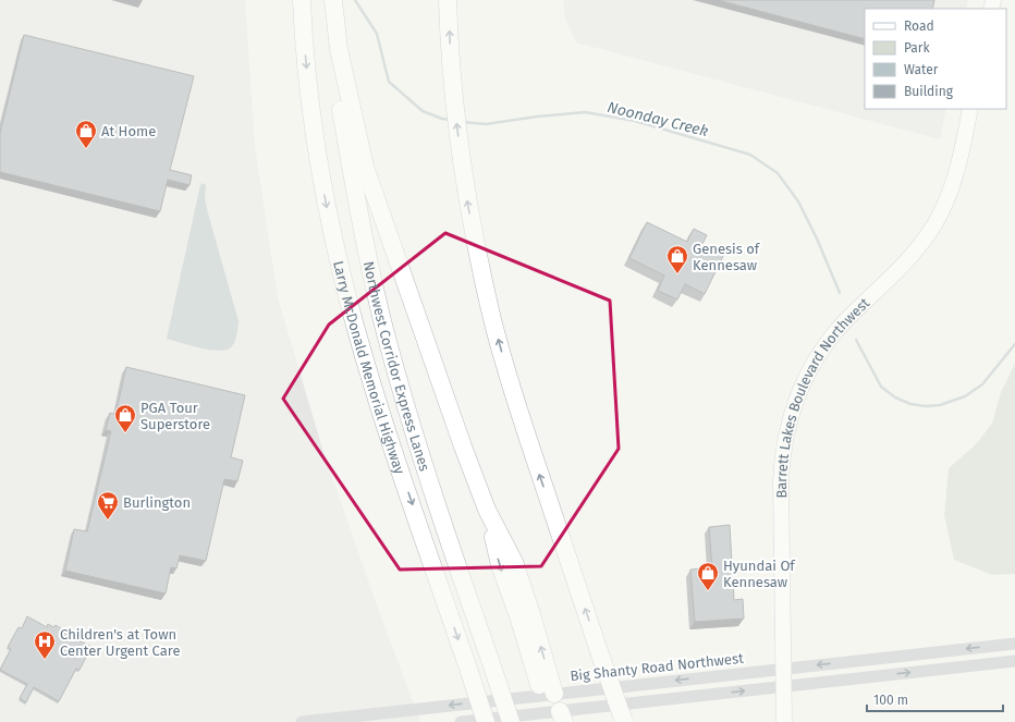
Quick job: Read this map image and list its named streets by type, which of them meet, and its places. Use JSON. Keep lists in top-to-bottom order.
{
  "streets": {
    "highway": ["Larry McDonald Memorial Highway", "Northwest Corridor Express Lanes"],
    "main road": ["Barrett Lakes Boulevard Northwest"],
    "street": ["Big Shanty Road Northwest"]
  },
  "crossings": [
    ["Barrett Lakes Boulevard Northwest", "Big Shanty Road Northwest"]
  ],
  "water": ["Noonday Creek"],
  "places": {
    "shop": [
      "At Home",
      "Genesis of Kennesaw",
      "PGA Tour Superstore",
      "Hyundai Of Kennesaw"
    ],
    "supermarket": ["Burlington"],
    "hospital": ["Children's at Town Center Urgent Care"]
  },
  "legend": [
    "Road",
    "Park",
    "Water",
    "Building"
  ],
  "scale_bar": "100 m"
}
